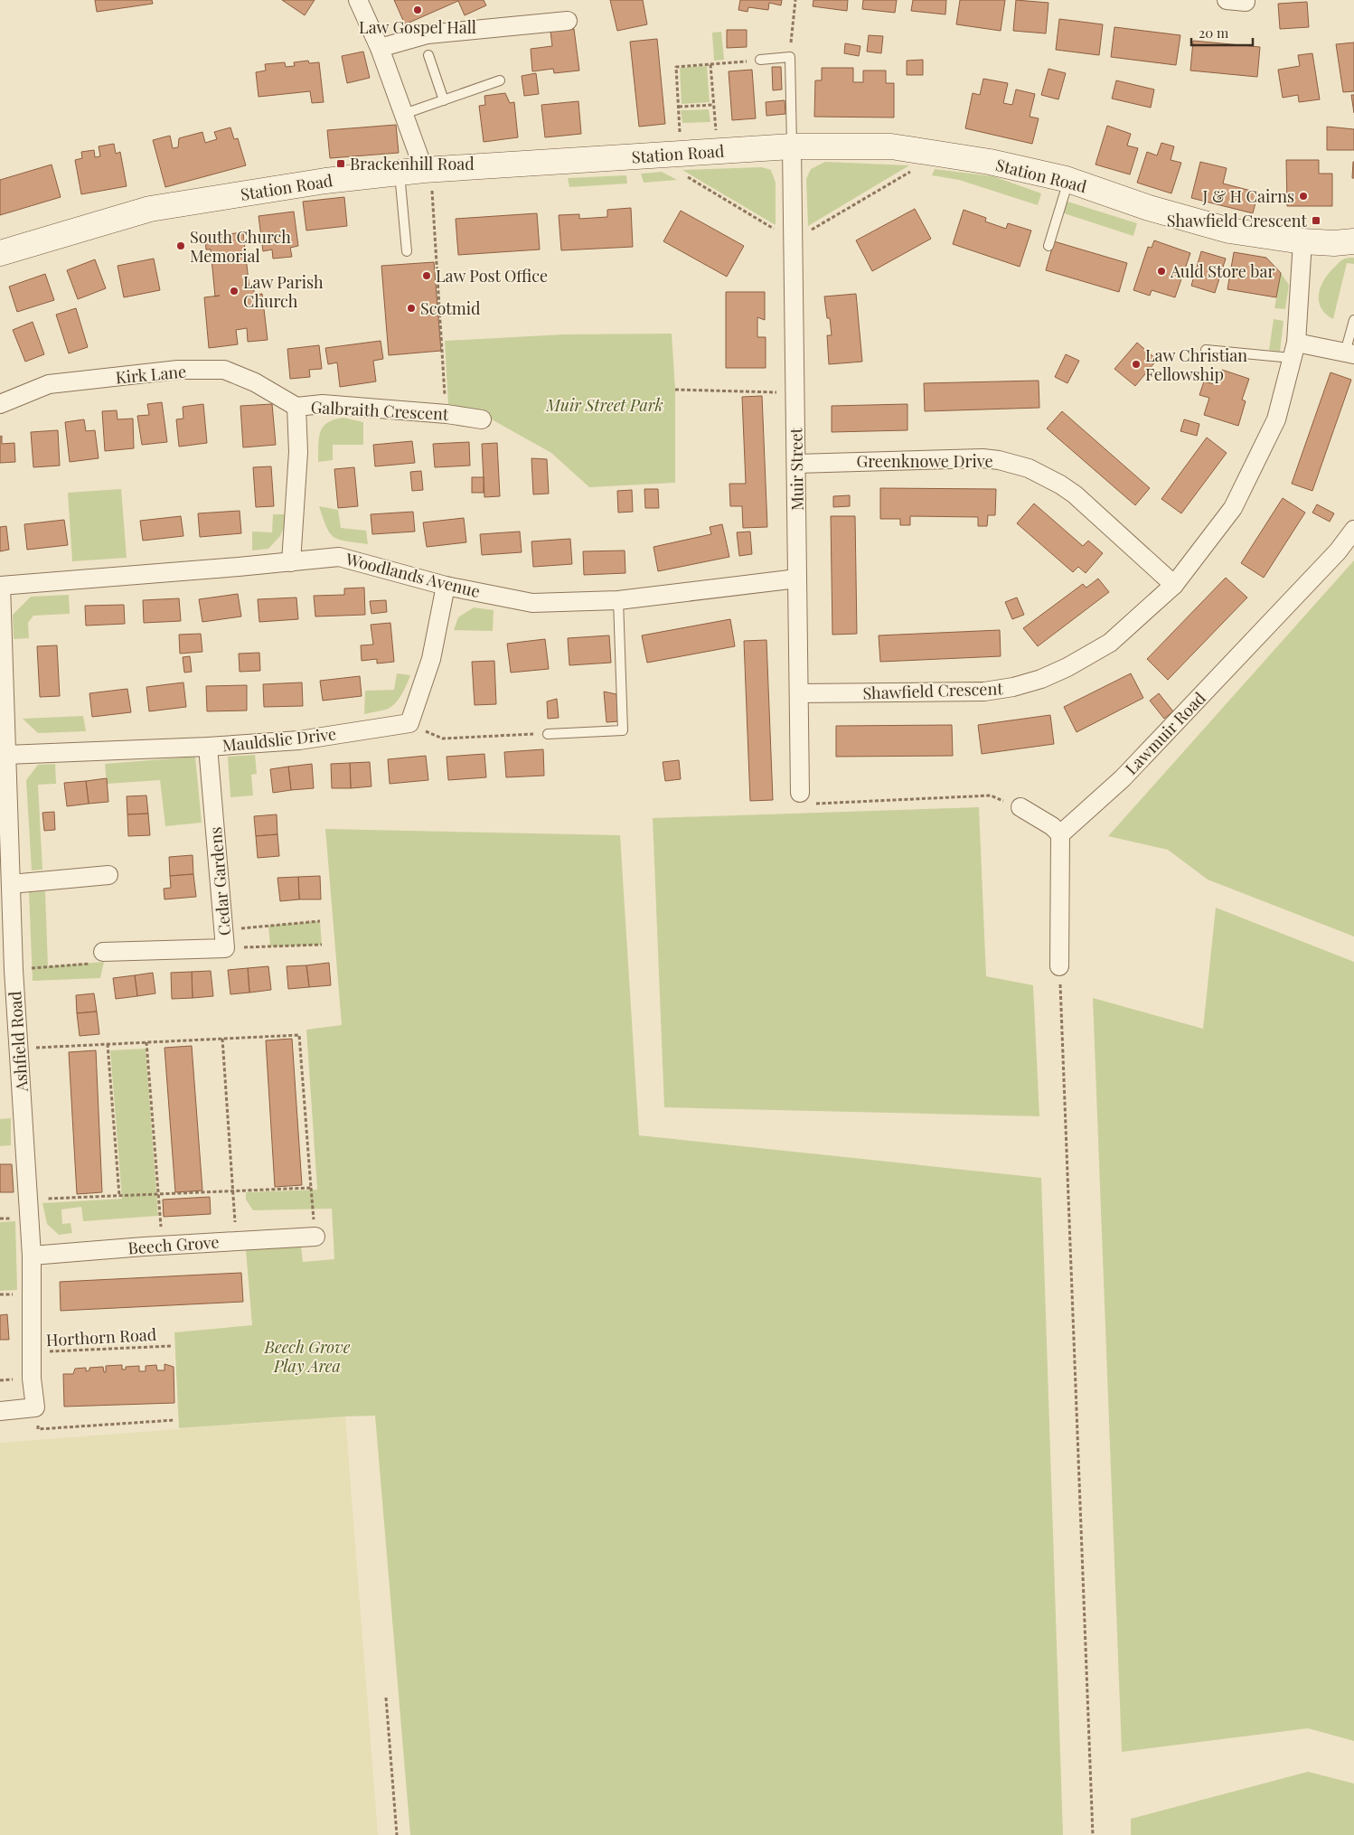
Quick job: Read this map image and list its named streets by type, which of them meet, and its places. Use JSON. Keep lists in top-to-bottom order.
{
  "streets": {
    "main road": ["Station Road"],
    "street": [
      "Kirk Lane",
      "Galbraith Crescent",
      "Greenknowe Drive",
      "Muir Street",
      "Woodlands Avenue",
      "Shawfield Crescent",
      "Lawmuir Road",
      "Mauldslie Drive",
      "Cedar Gardens",
      "Ashfield Road",
      "Beech Grove"
    ],
    "path": ["Horthorn Road"]
  },
  "crossings": [
    ["Station Road", "Muir Street"],
    ["Station Road", "Shawfield Crescent"],
    ["Kirk Lane", "Galbraith Crescent"],
    ["Galbraith Crescent", "Woodlands Avenue"],
    ["Greenknowe Drive", "Muir Street"],
    ["Greenknowe Drive", "Shawfield Crescent"],
    ["Muir Street", "Woodlands Avenue"],
    ["Muir Street", "Shawfield Crescent"],
    ["Woodlands Avenue", "Ashfield Road"],
    ["Mauldslie Drive", "Cedar Gardens"],
    ["Mauldslie Drive", "Ashfield Road"],
    ["Ashfield Road", "Beech Grove"],
    ["Ashfield Road", "Horthorn Road"]
  ],
  "parks": ["Muir Street Park", "Beech Grove Play Area"],
  "places": {
    "other": [
      "Law Gospel Hall",
      "J & H Cairns",
      "South Church Memorial",
      "Auld Store bar",
      "Law Post Office",
      "Law Parish Church",
      "Scotmid",
      "Law Christian Fellowship"
    ],
    "transit": ["Brackenhill Road", "Shawfield Crescent"]
  },
  "scale_bar": "20 m"
}
